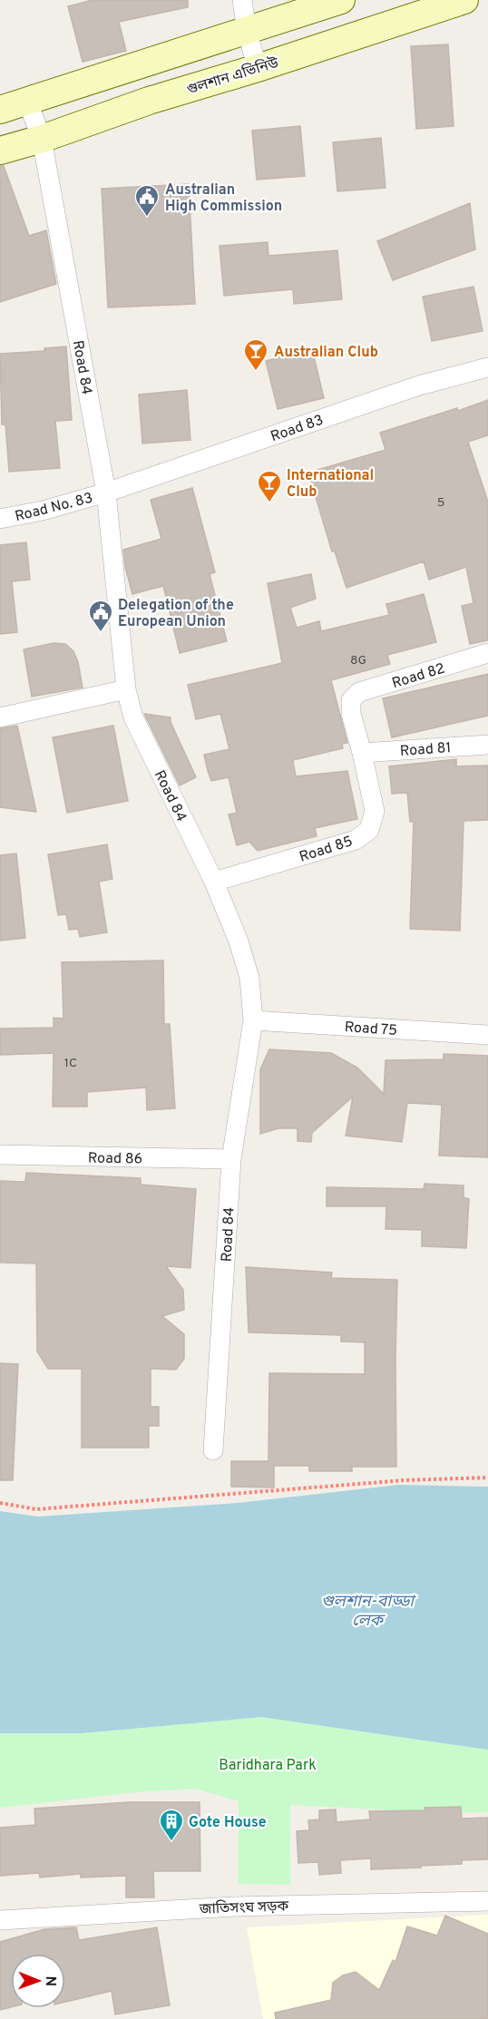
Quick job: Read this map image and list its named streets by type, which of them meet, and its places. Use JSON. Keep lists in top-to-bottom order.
{
  "streets": {
    "street": [
      "গুলশান এভিনিউ",
      "Road 84",
      "Road 83",
      "Road No. 83",
      "Road 82",
      "Road 81",
      "Road 85",
      "Road 75",
      "Road 86",
      "জাতিসংঘ সড়ক"
    ]
  },
  "crossings": [
    ["গুলশান এভিনিউ", "Road 84"],
    ["Road 84", "Road 83"],
    ["Road 84", "Road No. 83"],
    ["Road 84", "Road 85"],
    ["Road 84", "Road 75"],
    ["Road 84", "Road 86"],
    ["Road 83", "Road No. 83"],
    ["Road 82", "Road 85"],
    ["Road 81", "Road 85"]
  ],
  "water": ["গুলশান-বাড্ডা লেক"],
  "parks": ["Baridhara Park"],
  "places": {
    "public building": ["Australian High Commission", "Delegation of the European Union"],
    "bar": ["Australian Club", "International Club"],
    "building": ["Gote House"]
  },
  "house_numbers": ["5", "8G", "1C"],
  "north": "right"
}
